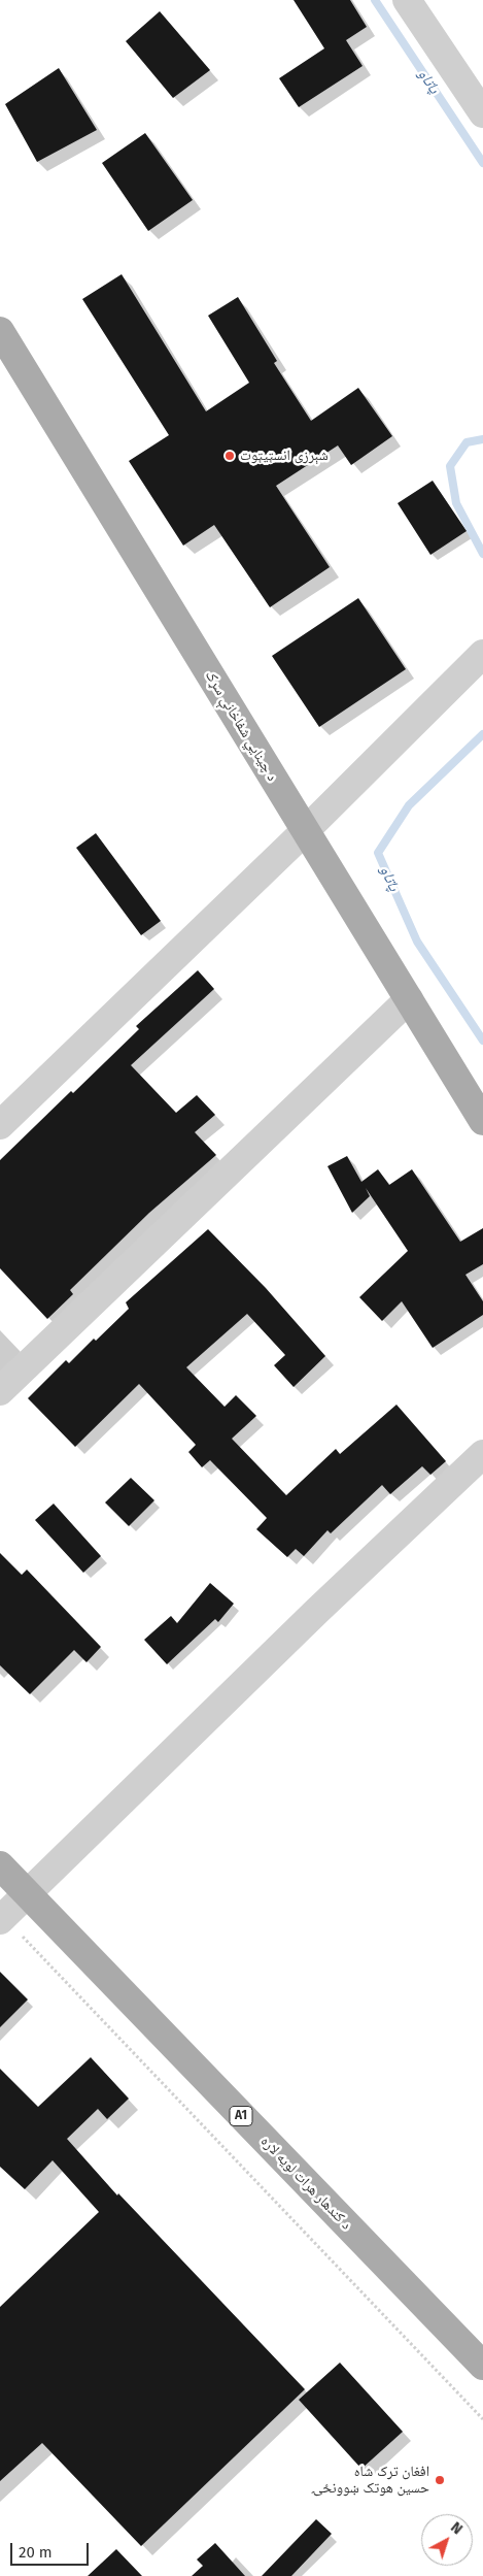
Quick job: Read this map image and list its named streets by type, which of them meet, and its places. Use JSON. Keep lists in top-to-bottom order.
{
  "streets": {
    "main road": ["د چينايي شفاخانې سړک", "A1", "د کندهار هرات لویه لاره"]
  },
  "water": ["پاتاو"],
  "places": ["شېرزی انسټيټوت", "افغان ترک شاه حسین هوتک ښوونځۍ"],
  "scale_bar": "20 m",
  "north": "top right"
}
